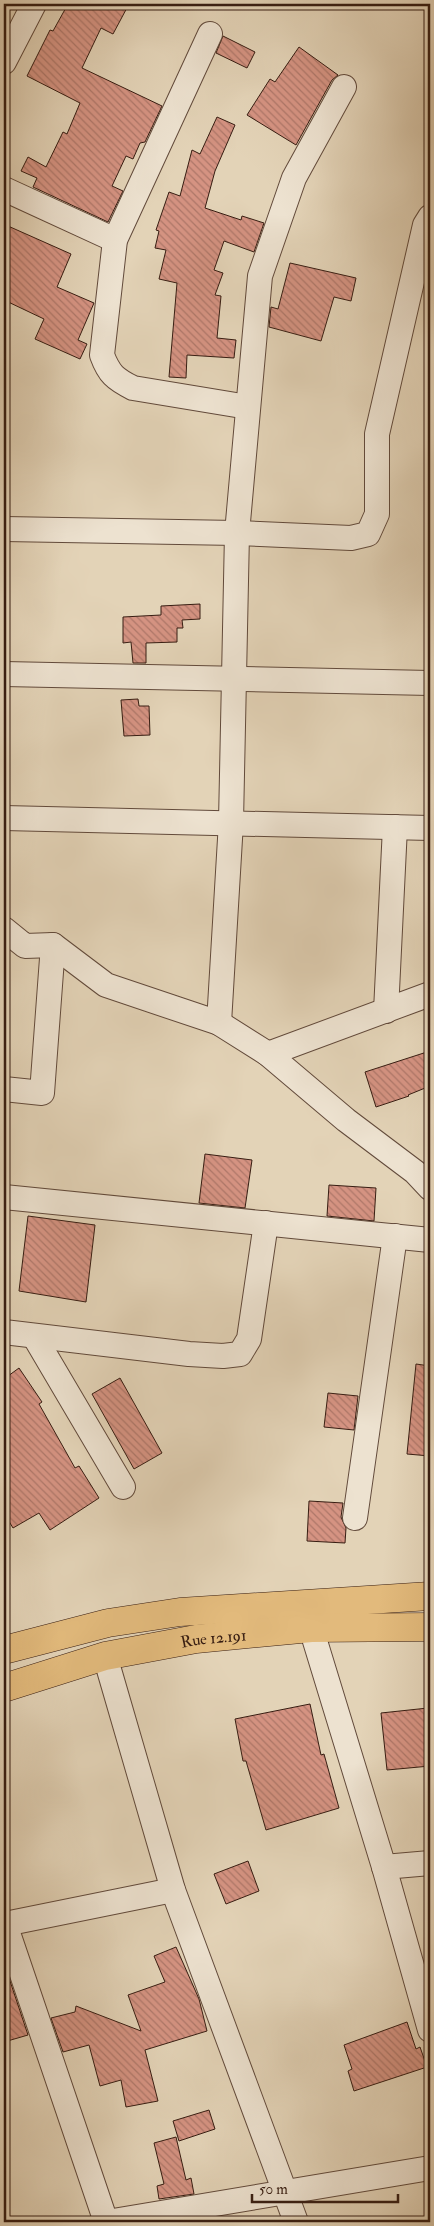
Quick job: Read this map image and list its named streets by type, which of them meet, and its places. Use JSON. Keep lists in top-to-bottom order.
{
  "streets": {
    "main road": ["Rue 12.191"]
  },
  "scale_bar": "50 m"
}
